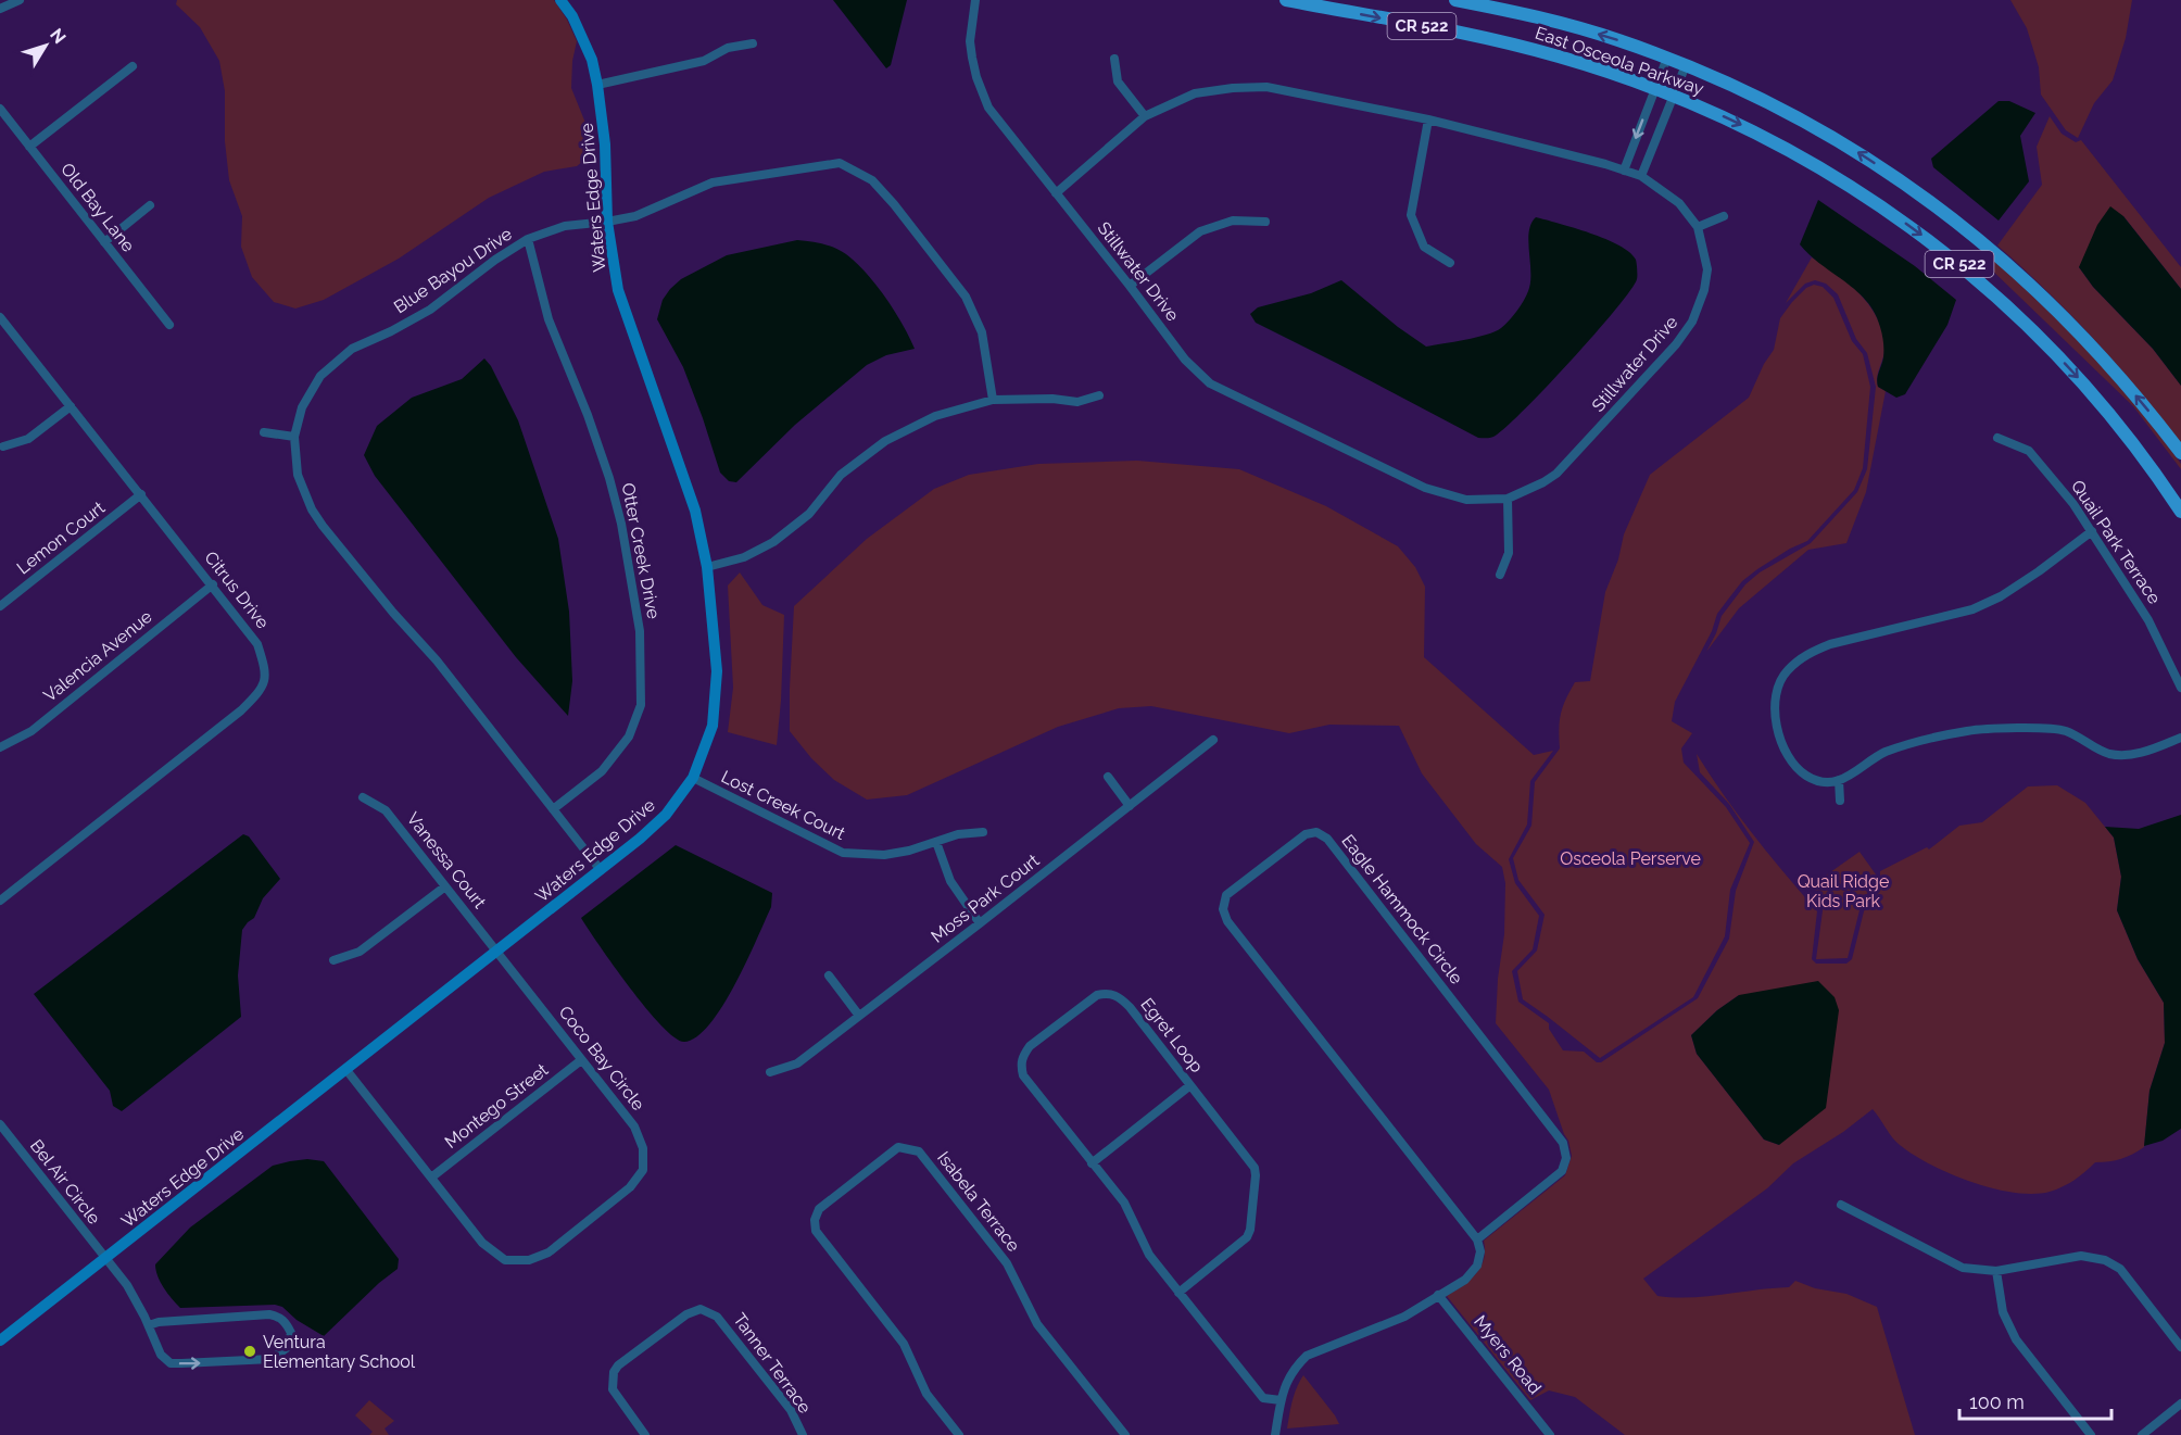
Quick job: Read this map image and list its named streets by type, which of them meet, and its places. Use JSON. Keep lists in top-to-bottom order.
{
  "streets": {
    "main road": ["CR 522", "East Osceola Parkway"],
    "street": [
      "Waters Edge Drive",
      "Old Bay Lane",
      "Blue Bayou Drive",
      "Stillwater Drive",
      "Lemon Court",
      "Quail Park Terrace",
      "Otter Creek Drive",
      "Citrus Drive",
      "Valencia Avenue",
      "Lost Creek Court",
      "Vanessa Court",
      "Moss Park Court",
      "Eagle Hammock Circle",
      "Egret Loop",
      "Coco Bay Circle",
      "Montego Street",
      "Bel Air Circle",
      "Isabela Terrace",
      "Myers Road",
      "Tanner Terrace"
    ]
  },
  "crossings": [
    ["Waters Edge Drive", "Blue Bayou Drive"],
    ["Waters Edge Drive", "Lost Creek Court"],
    ["Waters Edge Drive", "Vanessa Court"],
    ["Waters Edge Drive", "Coco Bay Circle"],
    ["Waters Edge Drive", "Bel Air Circle"],
    ["Blue Bayou Drive", "Otter Creek Drive"],
    ["Lemon Court", "Citrus Drive"],
    ["Citrus Drive", "Valencia Avenue"],
    ["Vanessa Court", "Coco Bay Circle"],
    ["Coco Bay Circle", "Montego Street"]
  ],
  "parks": ["Osceola Perserve", "Quail Ridge Kids Park"],
  "places": ["Ventura Elementary School"],
  "scale_bar": "100 m",
  "north": "top right"
}
